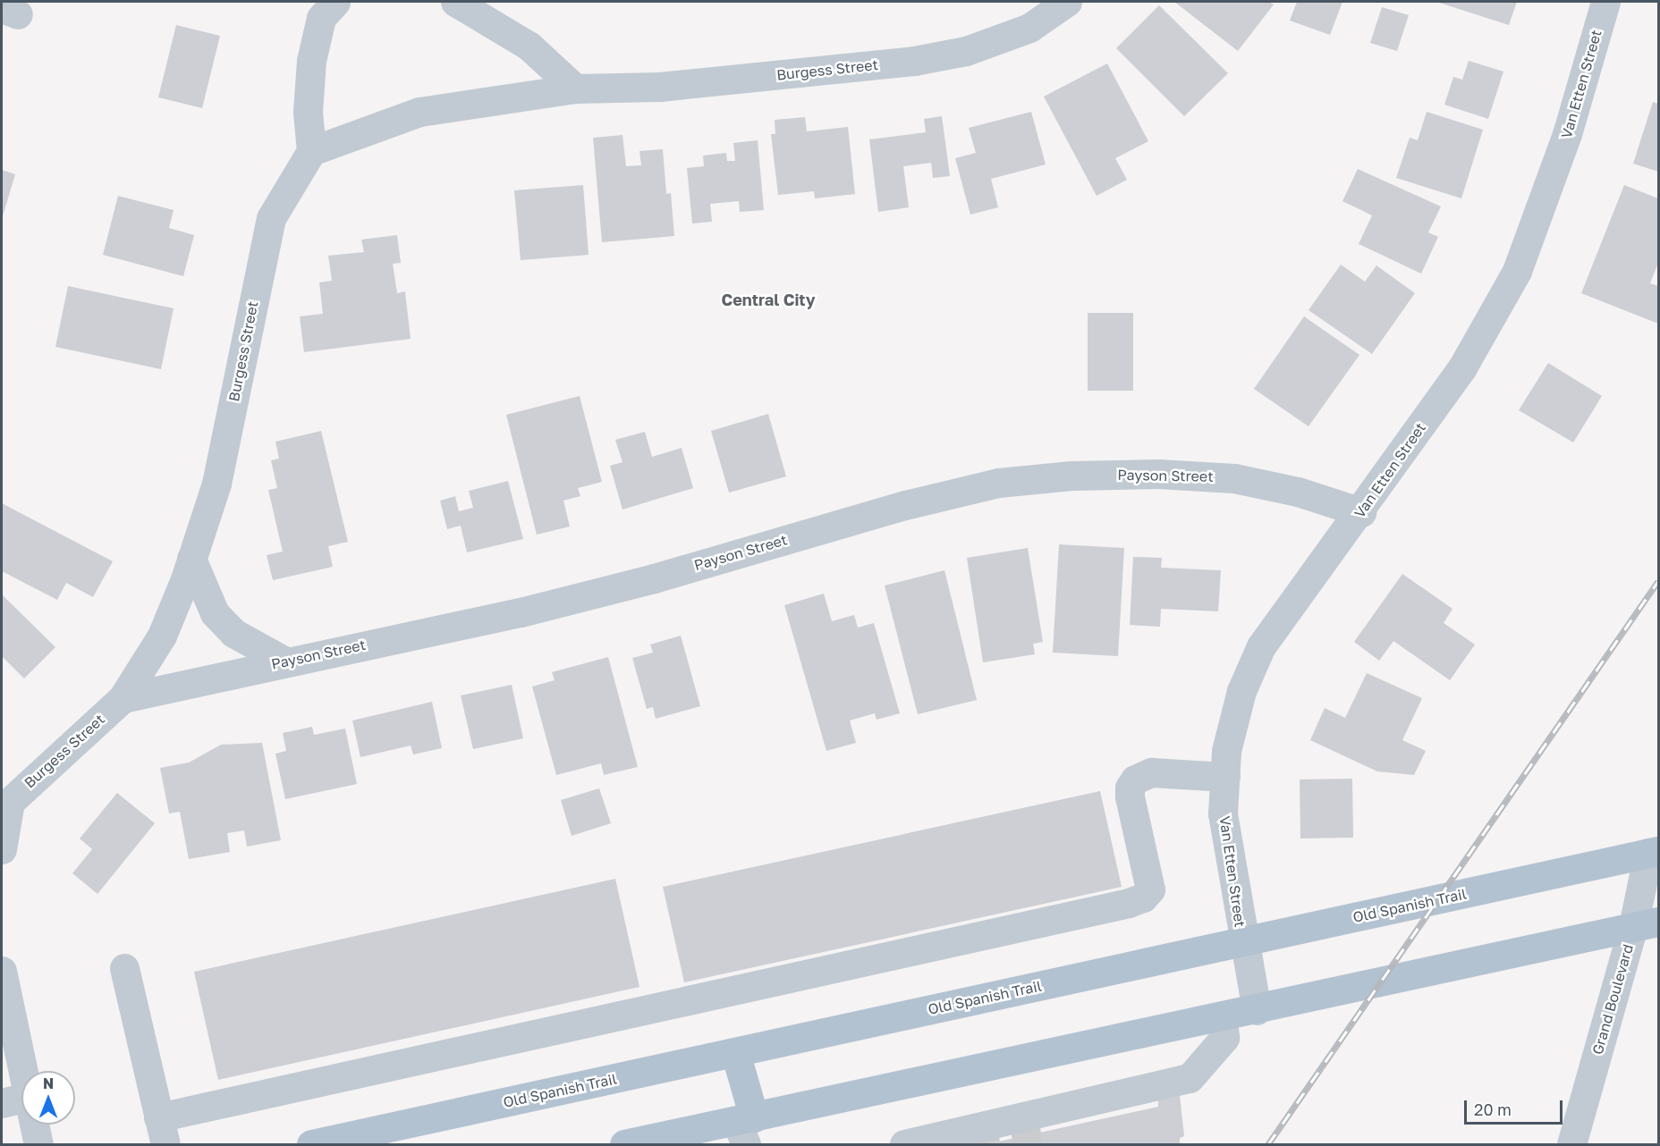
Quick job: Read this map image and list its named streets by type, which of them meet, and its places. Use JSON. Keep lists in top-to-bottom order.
{
  "streets": {
    "main road": ["Old Spanish Trail"],
    "street": [
      "Burgess Street",
      "Van Etten Street",
      "Payson Street",
      "Grand Boulevard"
    ]
  },
  "crossings": [
    ["Burgess Street", "Payson Street"],
    ["Van Etten Street", "Payson Street"],
    ["Van Etten Street", "Old Spanish Trail"],
    ["Old Spanish Trail", "Grand Boulevard"]
  ],
  "districts": ["Central City"],
  "scale_bar": "20 m",
  "north": "top"
}
